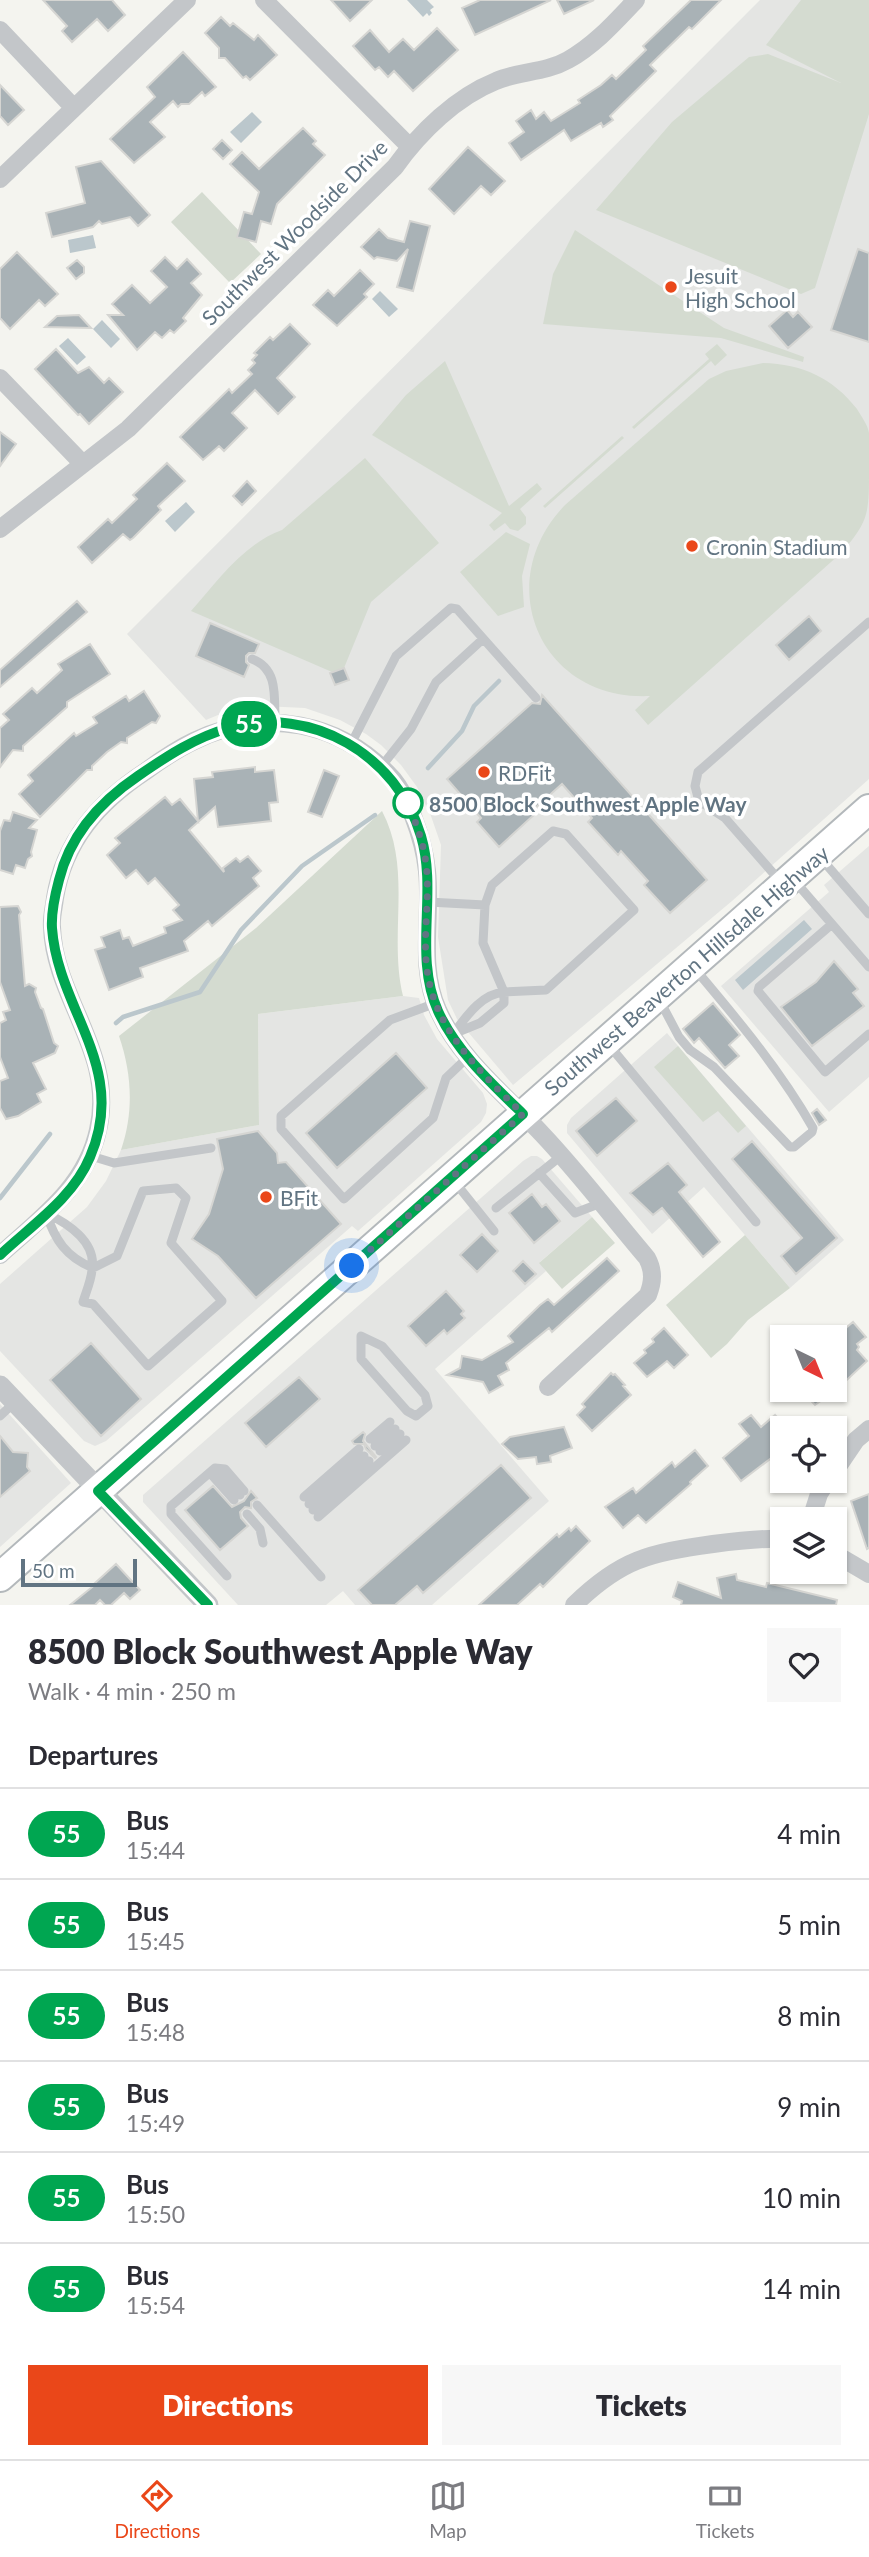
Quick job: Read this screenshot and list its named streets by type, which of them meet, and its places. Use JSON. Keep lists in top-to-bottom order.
{
  "streets": {
    "main road": ["Southwest Beaverton Hillsdale Highway"],
    "street": ["Southwest Woodside Drive"]
  },
  "places": [
    "Jesuit High School",
    "Cronin Stadium",
    "RDFit",
    "8500 Block Southwest Apple Way",
    "BFit"
  ],
  "lines": ["bus line 55"],
  "scale_bar": "50 m",
  "north": "bottom right",
  "page": {
    "on_map": "55",
    "scale": "50 m",
    "heading": [
      ["8500 Block Southwest Apple Way", "Walk · 4 min · 250 m"],
      "Departures"
    ],
    "list": [
      {
        "mark": "55",
        "name": "Bus",
        "note": "15:44",
        "value": "4 min"
      },
      {
        "mark": "55",
        "name": "Bus",
        "note": "15:45",
        "value": "5 min"
      },
      {
        "mark": "55",
        "name": "Bus",
        "note": "15:48",
        "value": "8 min"
      },
      {
        "mark": "55",
        "name": "Bus",
        "note": "15:49",
        "value": "9 min"
      },
      {
        "mark": "55",
        "name": "Bus",
        "note": "15:50",
        "value": "10 min"
      },
      {
        "mark": "55",
        "name": "Bus",
        "note": "15:54",
        "value": "14 min"
      }
    ],
    "buttons": ["Directions", "Tickets"],
    "tabs": ["Directions", "Map", "Tickets"]
  }
}
